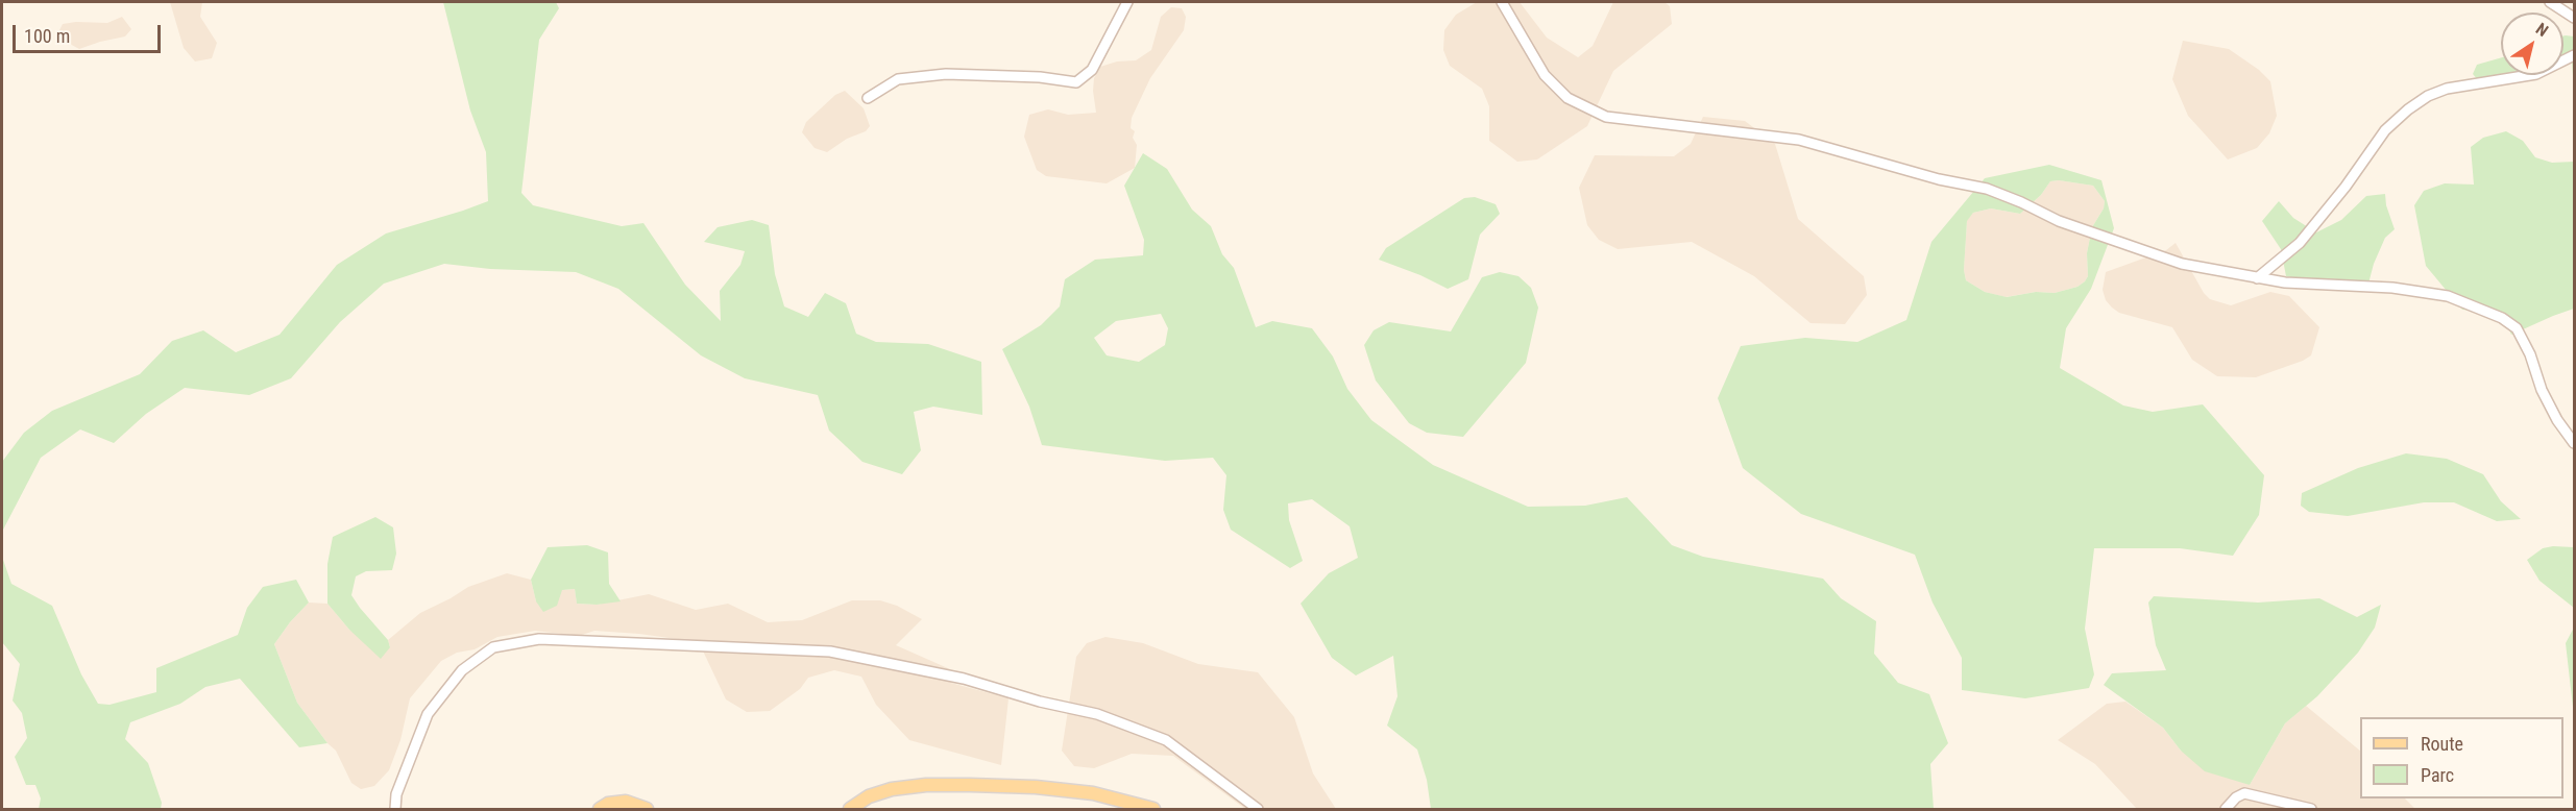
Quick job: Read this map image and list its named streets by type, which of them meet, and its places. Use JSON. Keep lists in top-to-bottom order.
{
  "legend": ["Route", "Parc"],
  "scale_bar": "100 m",
  "north": "top right"
}
